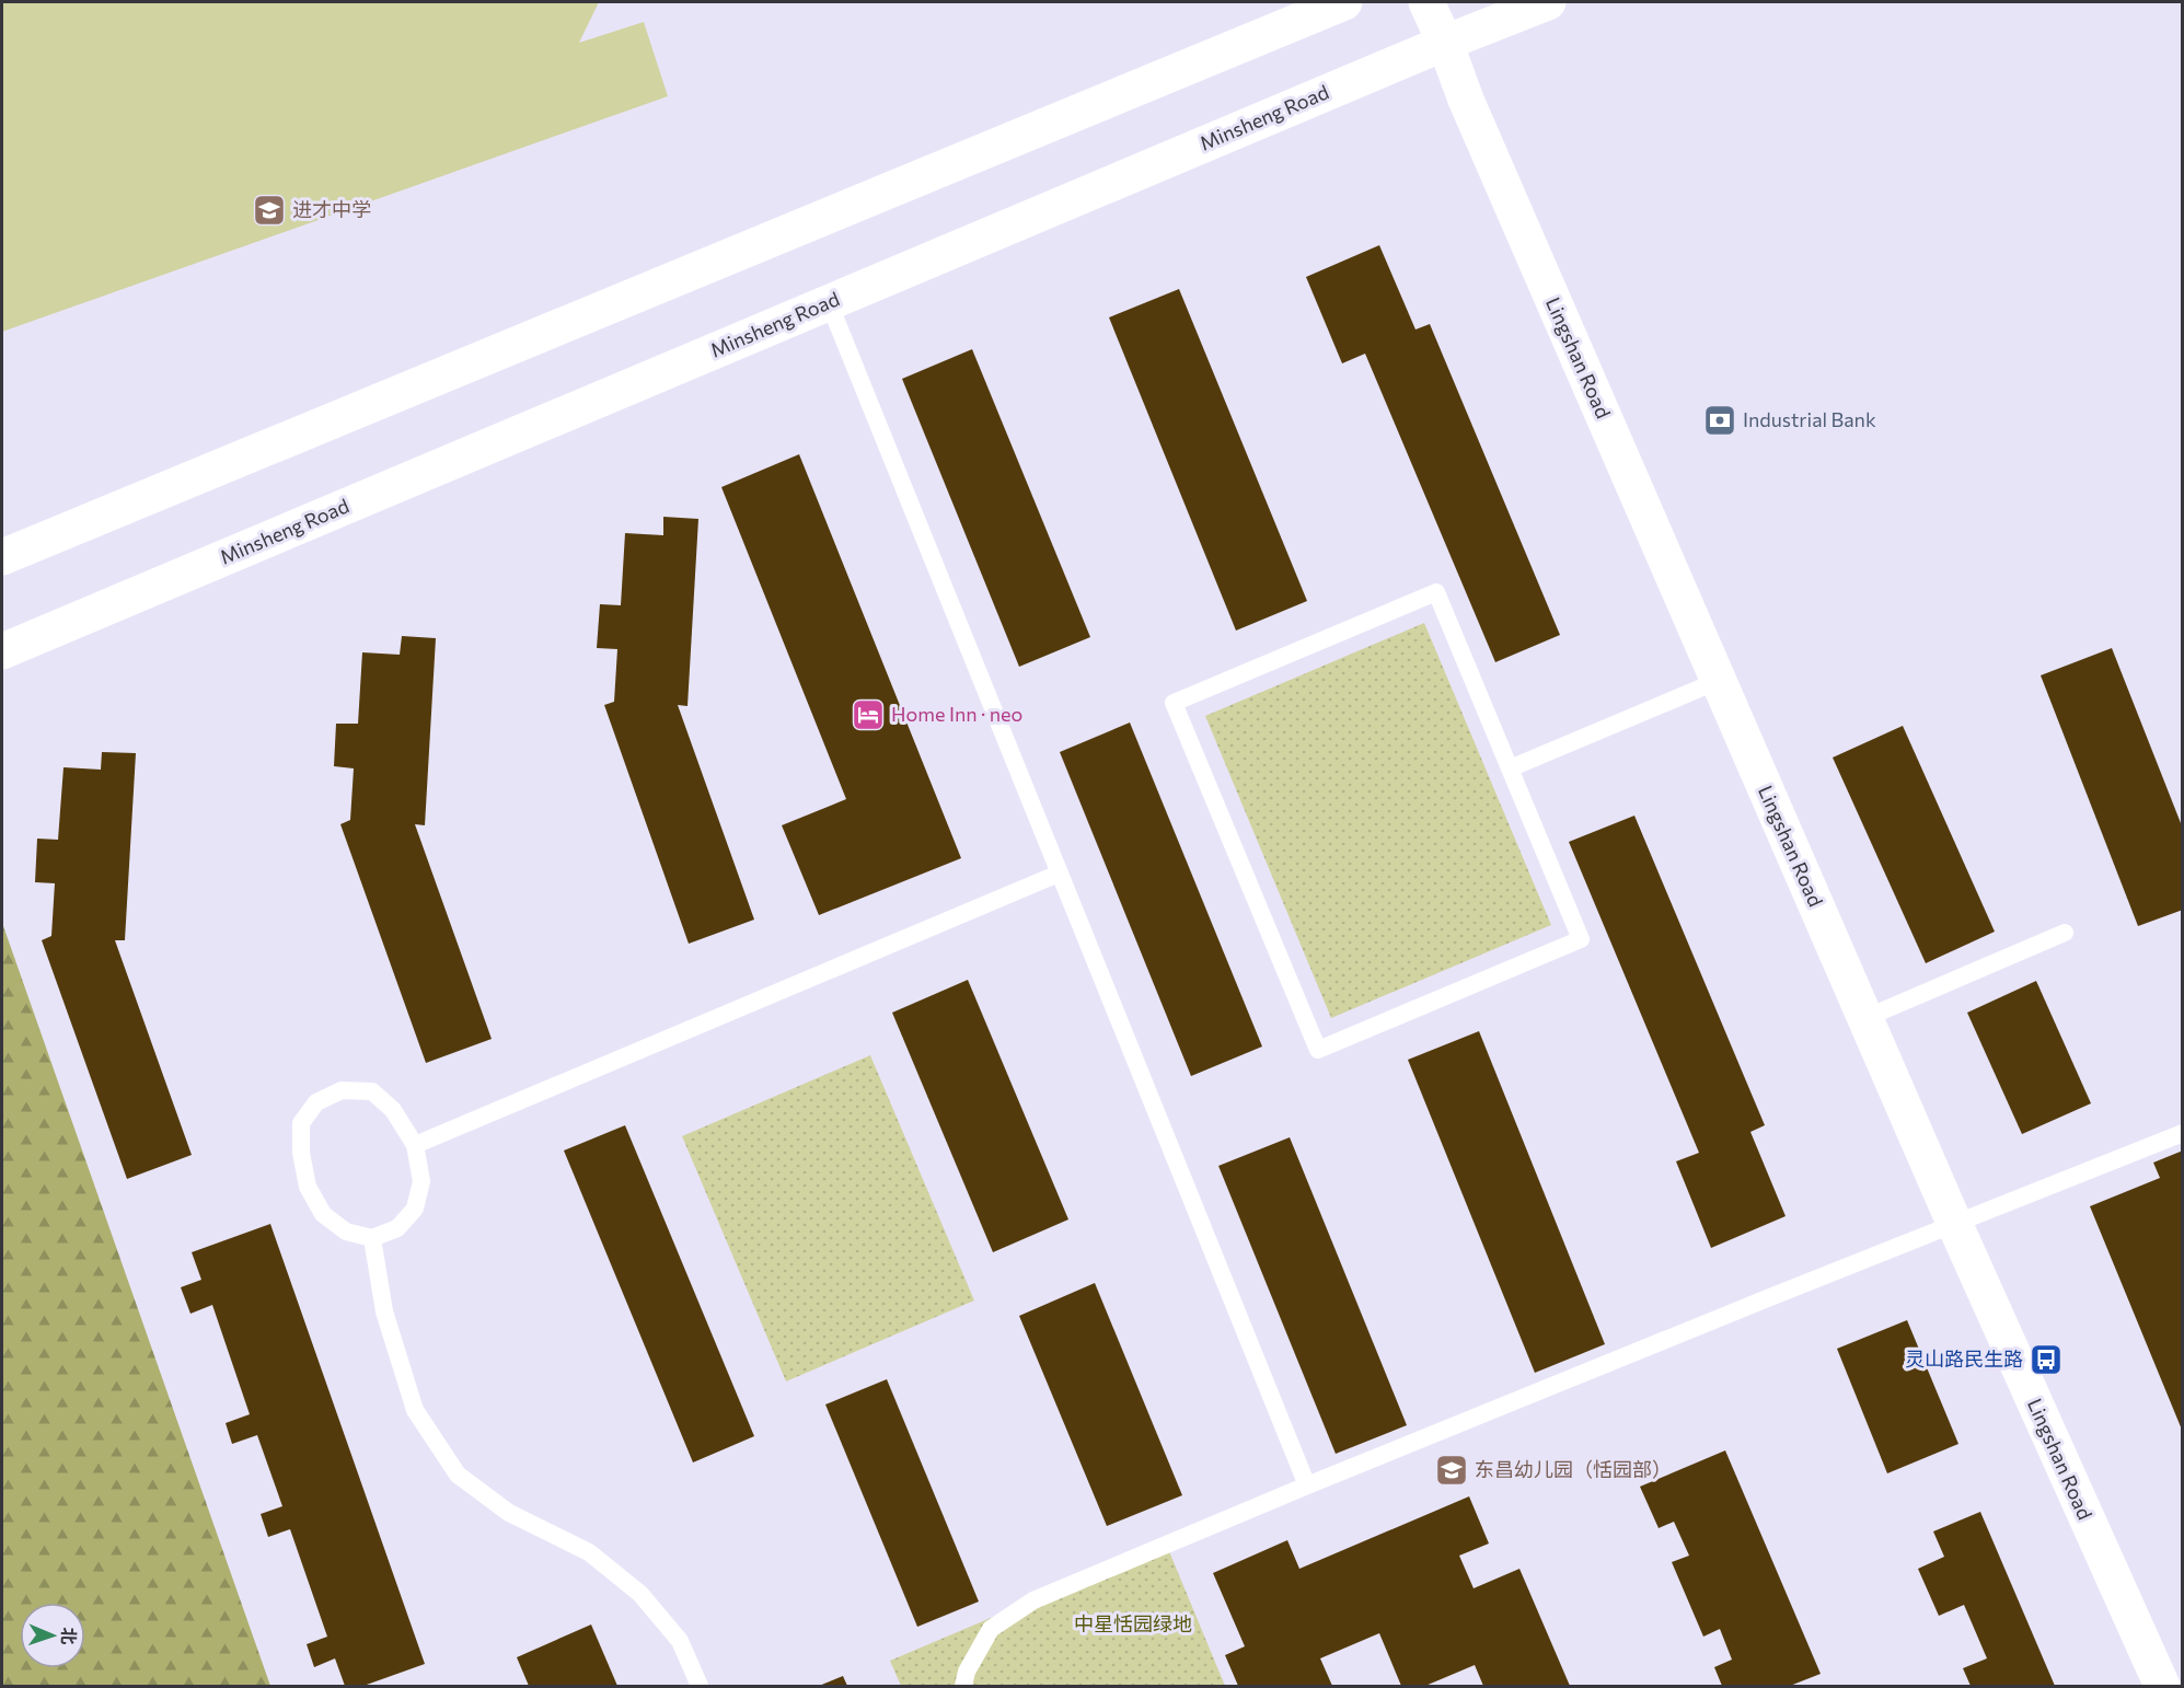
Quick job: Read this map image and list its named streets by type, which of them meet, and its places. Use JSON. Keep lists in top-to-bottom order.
{
  "streets": {
    "main road": ["Minsheng Road", "Lingshan Road"]
  },
  "crossings": [
    ["Minsheng Road", "Lingshan Road"]
  ],
  "parks": ["中星恬园绿地"],
  "places": {
    "school or university": ["进才中学", "东昌幼儿园（恬园部）"],
    "bank": ["Industrial Bank"],
    "hotel": ["Home Inn · neo"],
    "bus stop": ["灵山路民生路"]
  },
  "north": "right"
}
